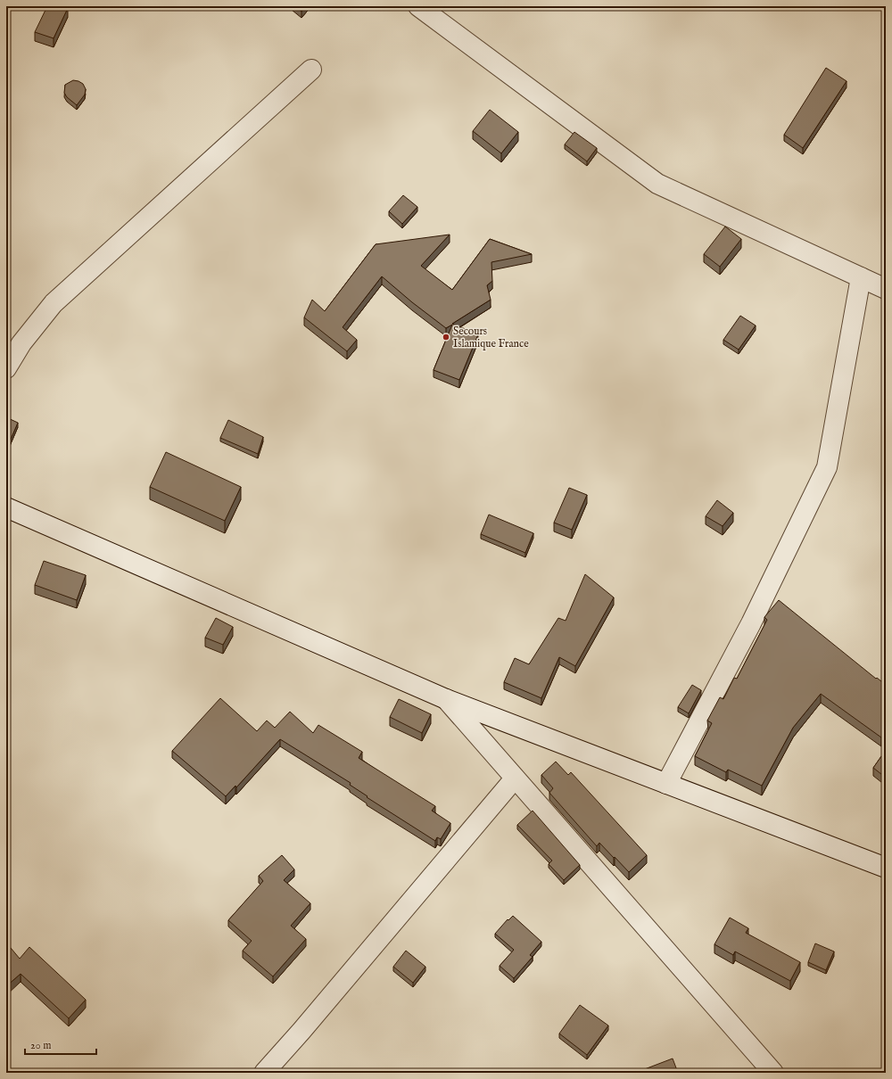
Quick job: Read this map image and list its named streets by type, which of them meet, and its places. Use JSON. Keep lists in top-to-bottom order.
{
  "places": ["Secours Islamique France"],
  "scale_bar": "20 m"
}
